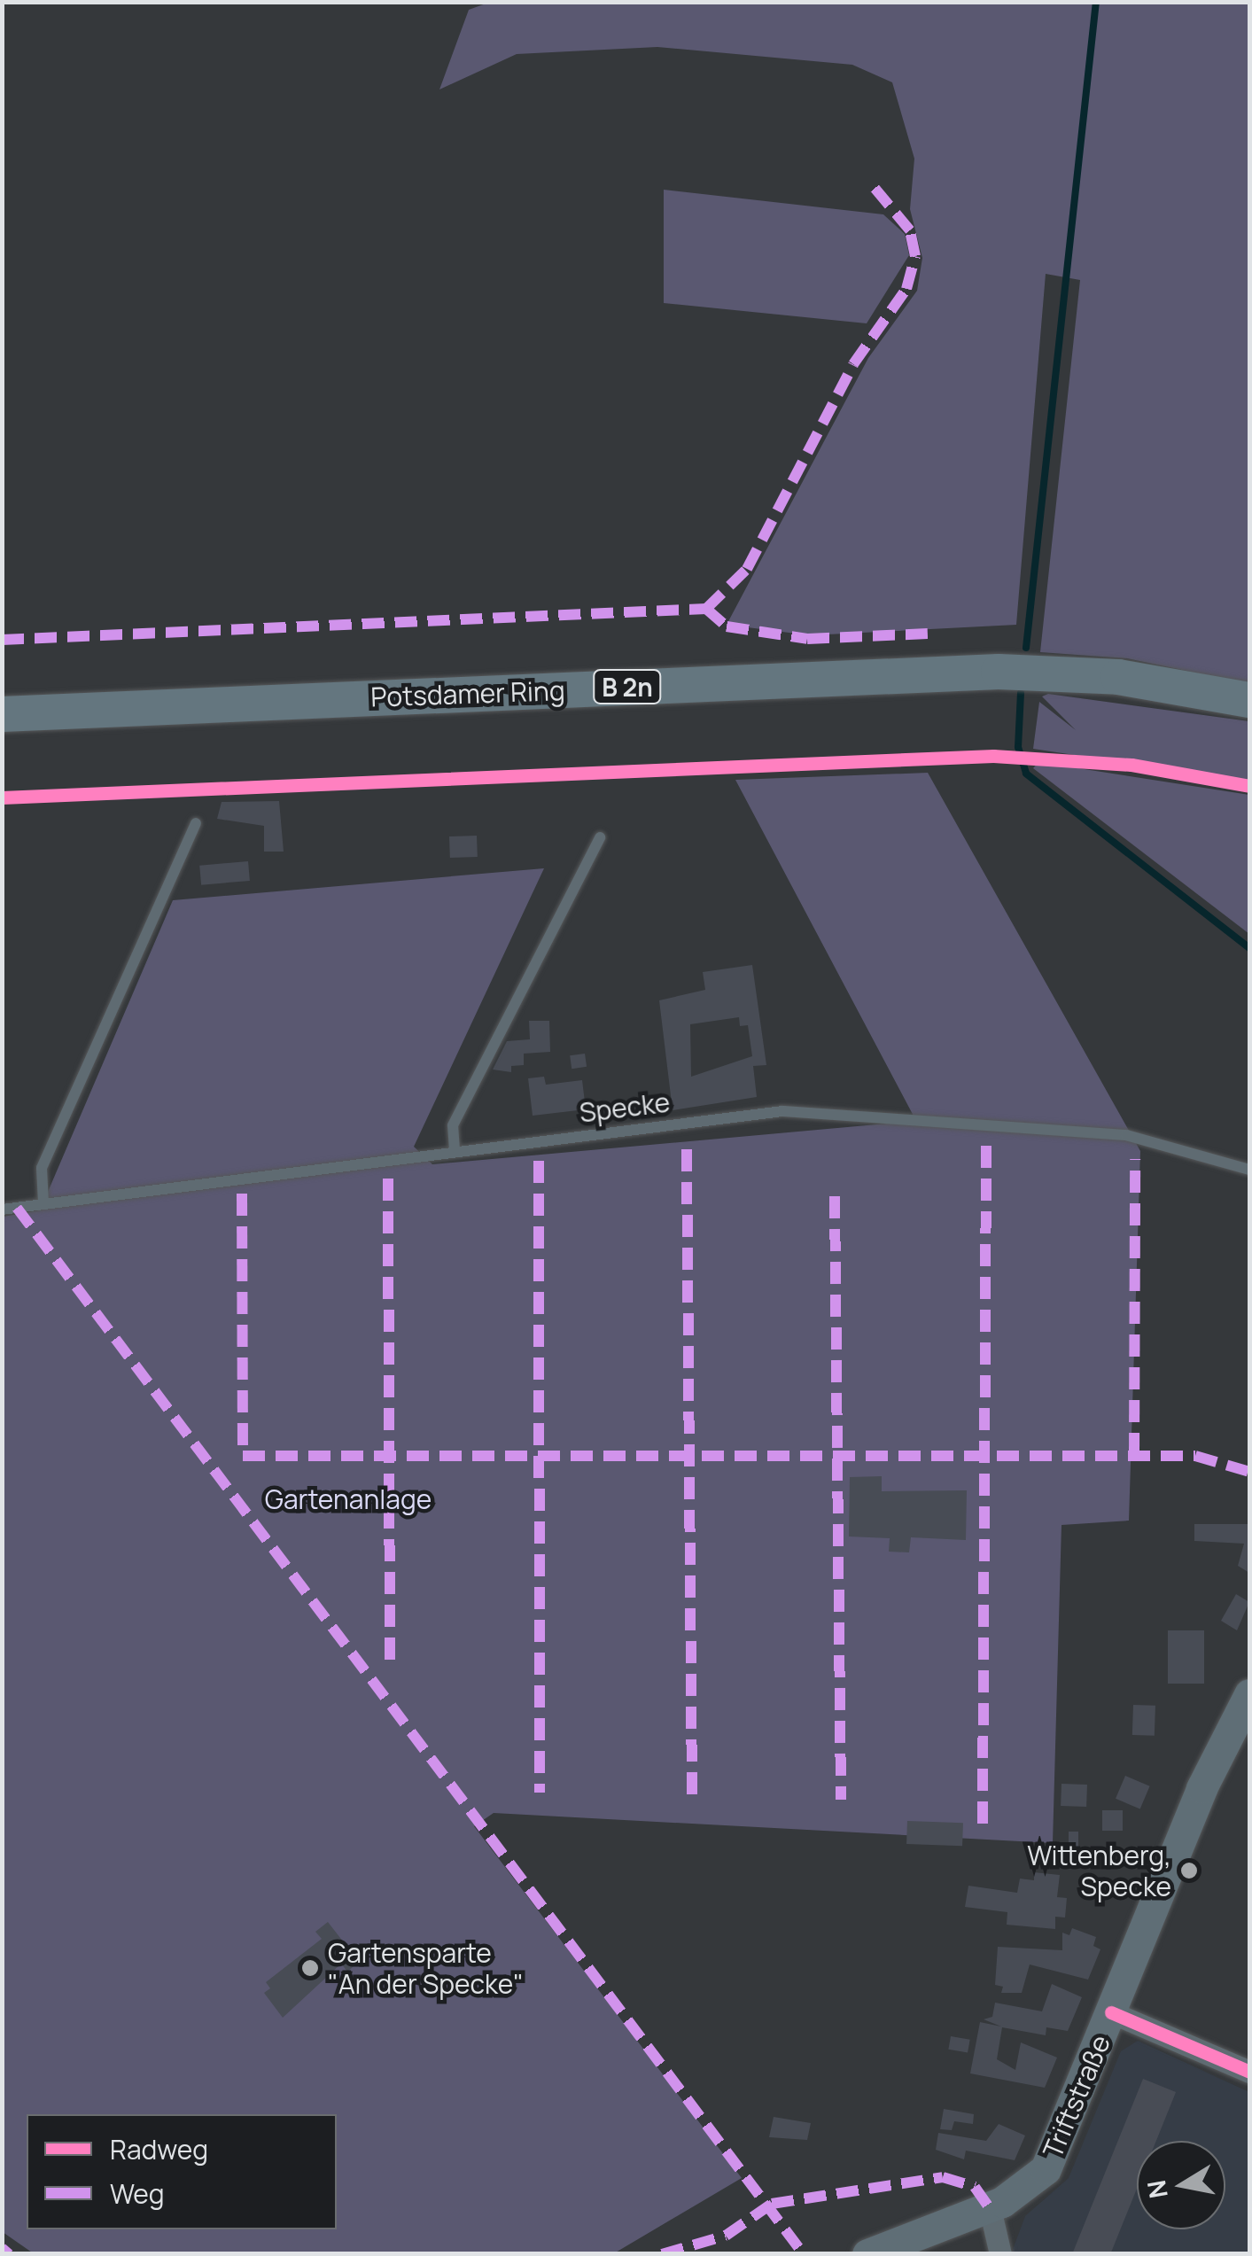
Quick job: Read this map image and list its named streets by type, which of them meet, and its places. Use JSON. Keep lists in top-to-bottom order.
{
  "streets": {
    "main road": ["B 2n", "Potsdamer Ring", "Triftstraße"],
    "lane": ["Specke"]
  },
  "parks": ["Gartenanlage"],
  "places": ["Wittenberg, Specke", "Gartensparte \"An der Specke\""],
  "legend": ["Radweg", "Weg"],
  "north": "left"
}
